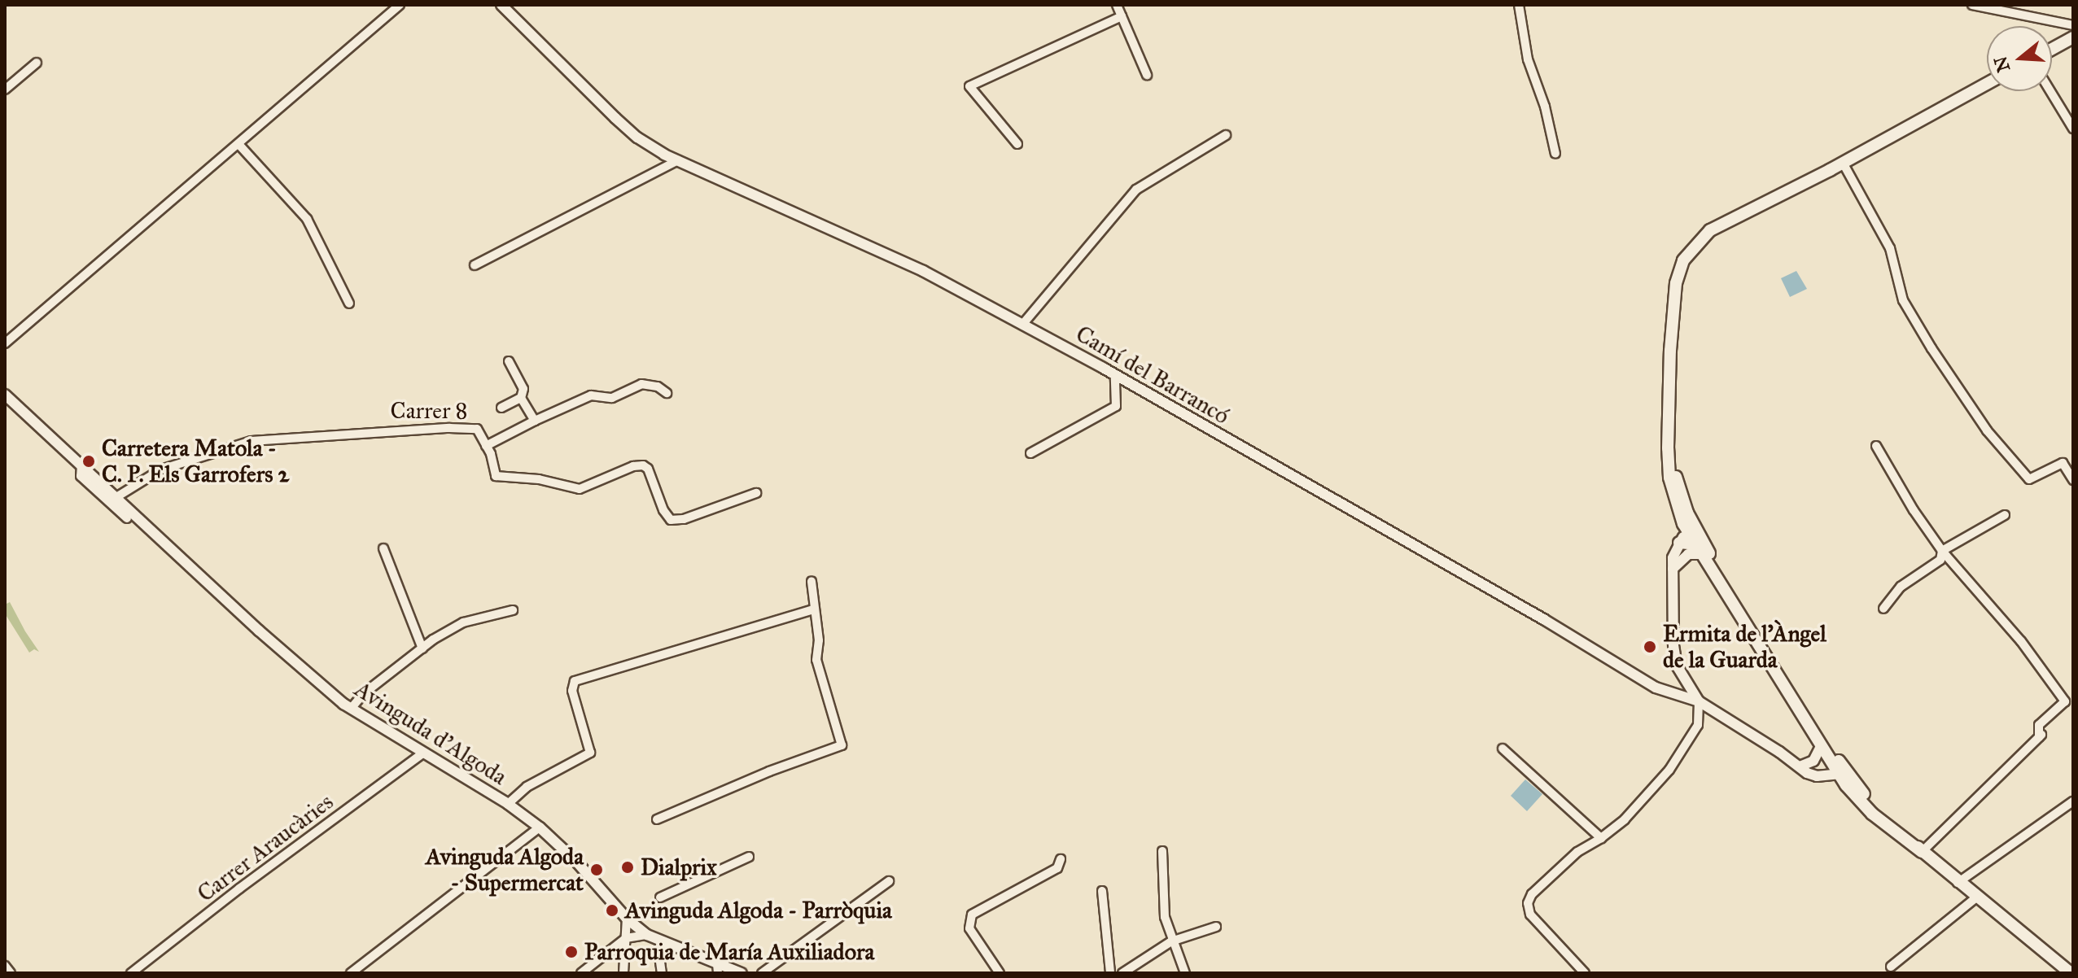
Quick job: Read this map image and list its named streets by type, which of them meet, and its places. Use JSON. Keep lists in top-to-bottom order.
{
  "streets": {
    "street": [
      "Camí del Barrancó",
      "Carrer 8",
      "Avinguda d'Algoda",
      "Carrer Araucàries"
    ]
  },
  "crossings": [
    ["Carrer 8", "Avinguda d'Algoda"],
    ["Avinguda d'Algoda", "Carrer Araucàries"]
  ],
  "places": [
    "Carretera Matola - C. P. Els Garrofers 2",
    "Ermita de l'Àngel de la Guarda",
    "Dialprix",
    "Avinguda Algoda - Supermercat",
    "Avinguda Algoda - Parròquia",
    "Parroquia de María Auxiliadora"
  ],
  "north": "left"
}
